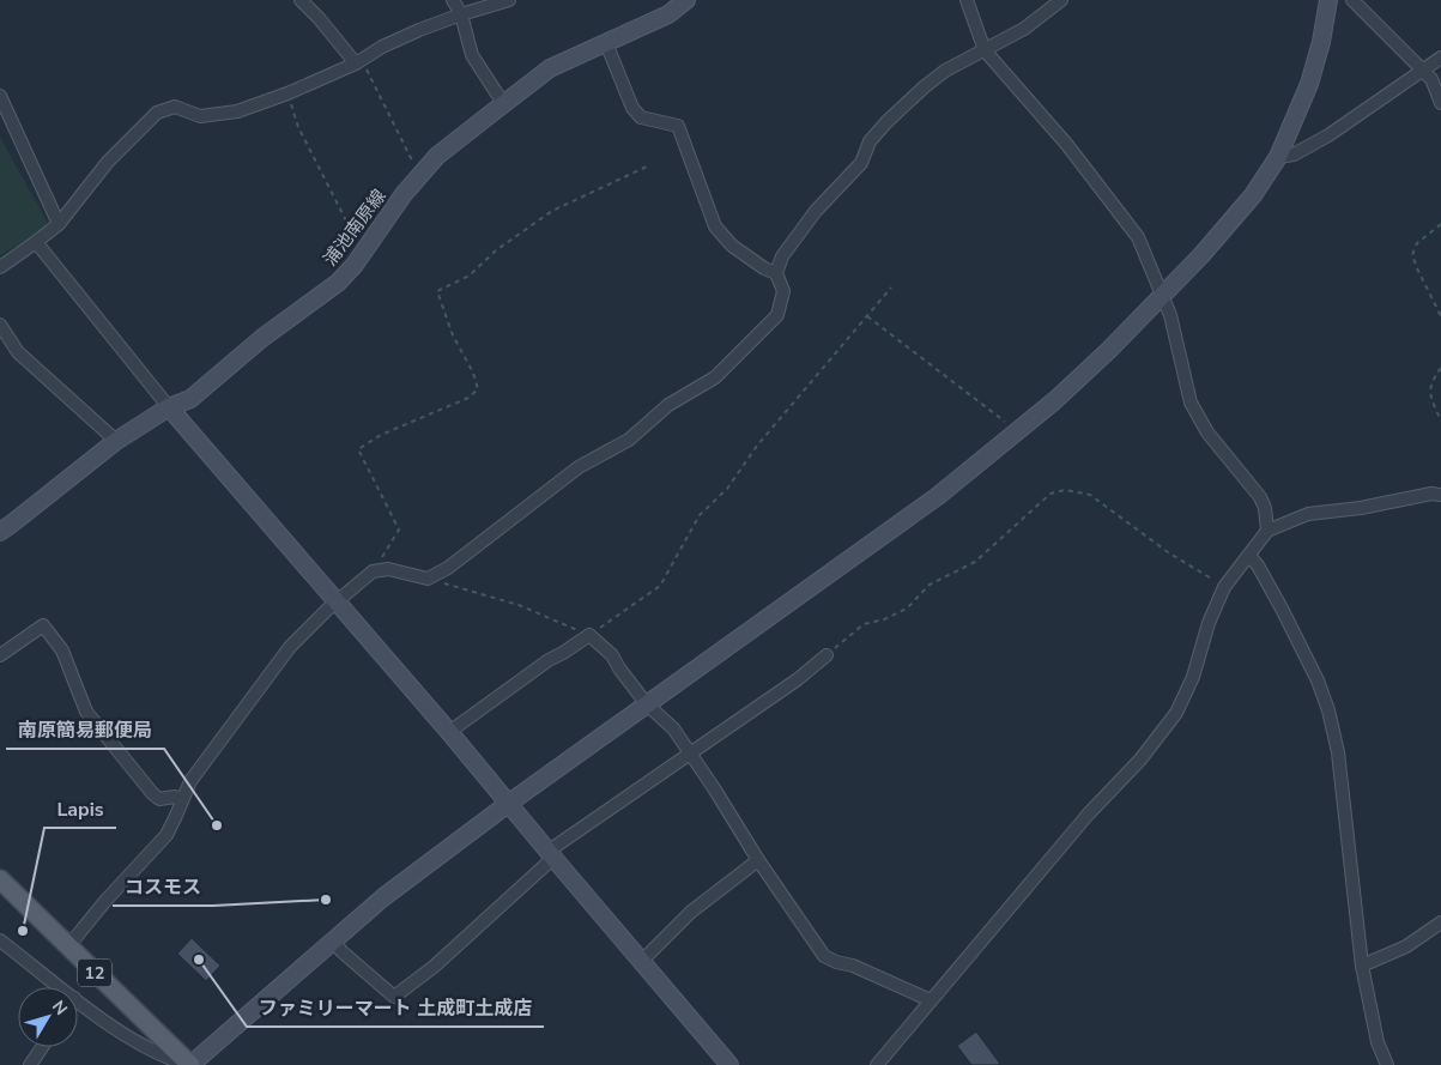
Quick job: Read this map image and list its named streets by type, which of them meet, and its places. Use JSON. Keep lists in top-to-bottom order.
{
  "streets": {
    "main road": ["12"],
    "street": ["浦池南原線"]
  },
  "places": [
    "南原簡易郵便局",
    "コスモス",
    "Lapis",
    "ファミリーマート 土成町土成店"
  ],
  "north": "top right"
}
